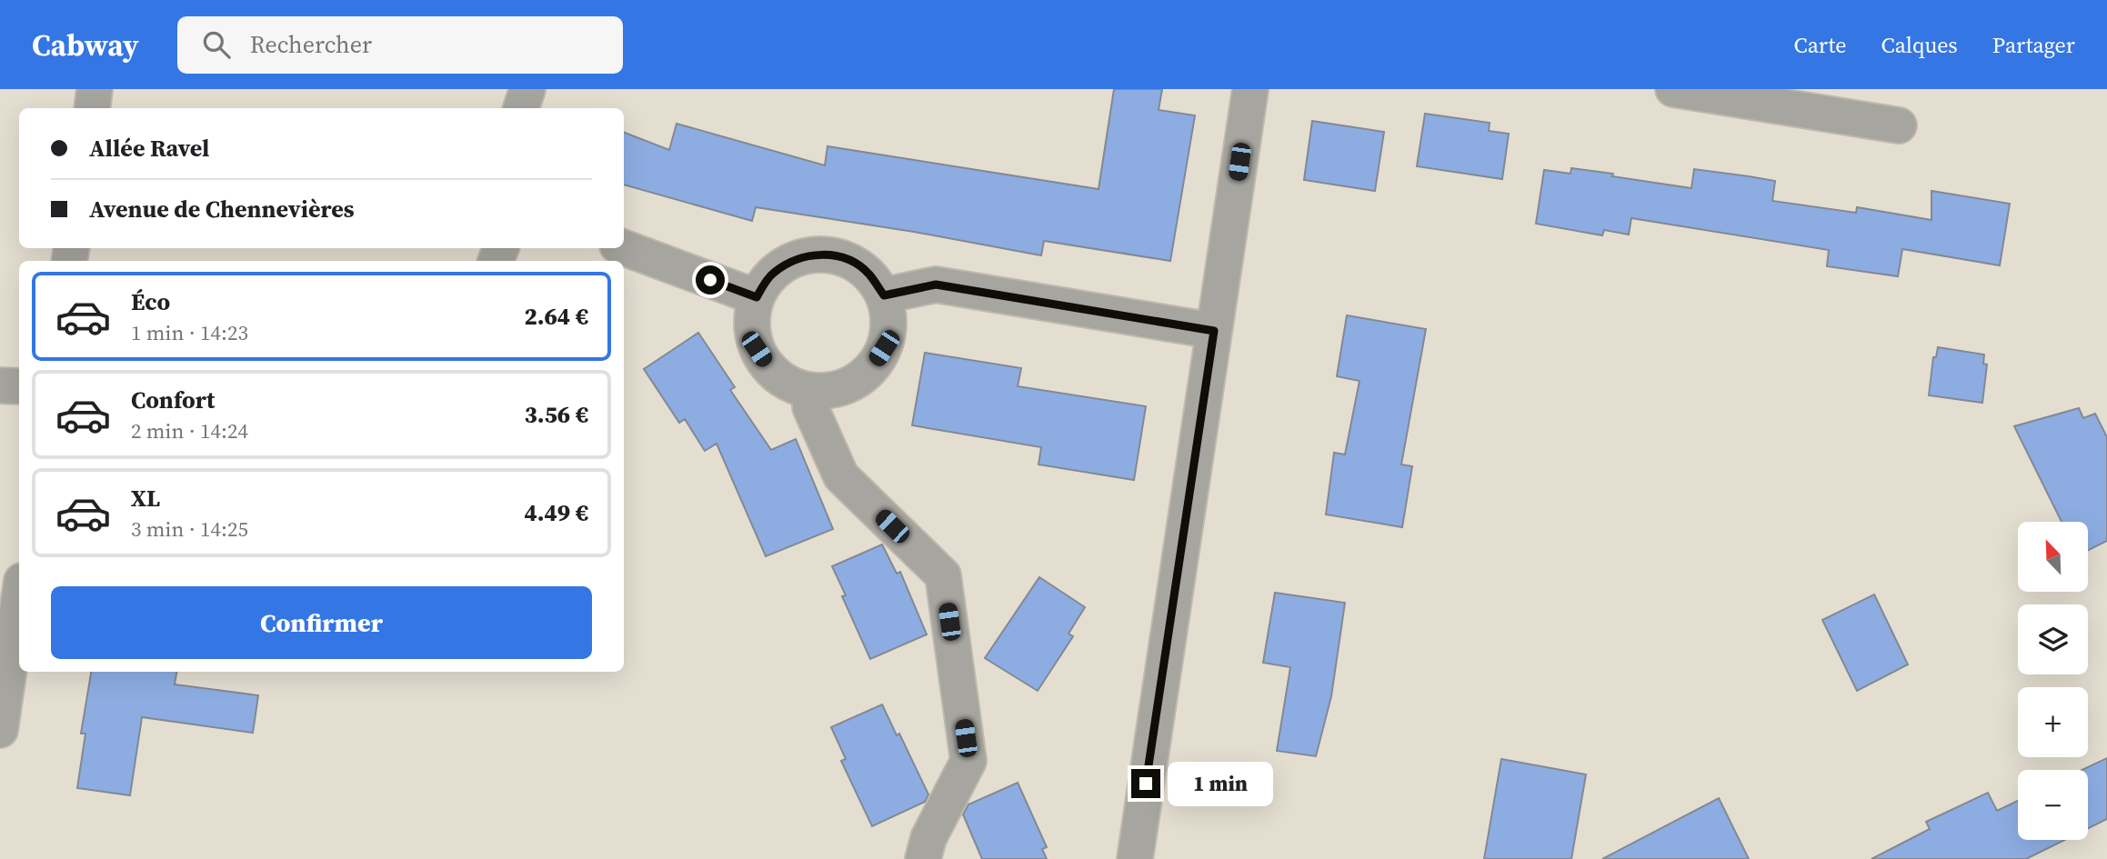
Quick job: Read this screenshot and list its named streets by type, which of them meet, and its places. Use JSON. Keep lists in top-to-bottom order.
{
  "north": "top left",
  "page": {
    "header": "Cabway",
    "search": "Rechercher",
    "nav": ["Carte", "Calques", "Partager"],
    "banner": ["Allée Ravel", "Avenue de Chennevières"],
    "list": [
      {
        "name": "Éco",
        "note": "1 min · 14:23",
        "value": "2.64 €"
      },
      {
        "name": "Confort",
        "note": "2 min · 14:24",
        "value": "3.56 €"
      },
      {
        "name": "XL",
        "note": "3 min · 14:25",
        "value": "4.49 €"
      }
    ],
    "map_buttons": ["+", "−"],
    "buttons": "Confirmer",
    "bubble": "1 min"
  }
}
